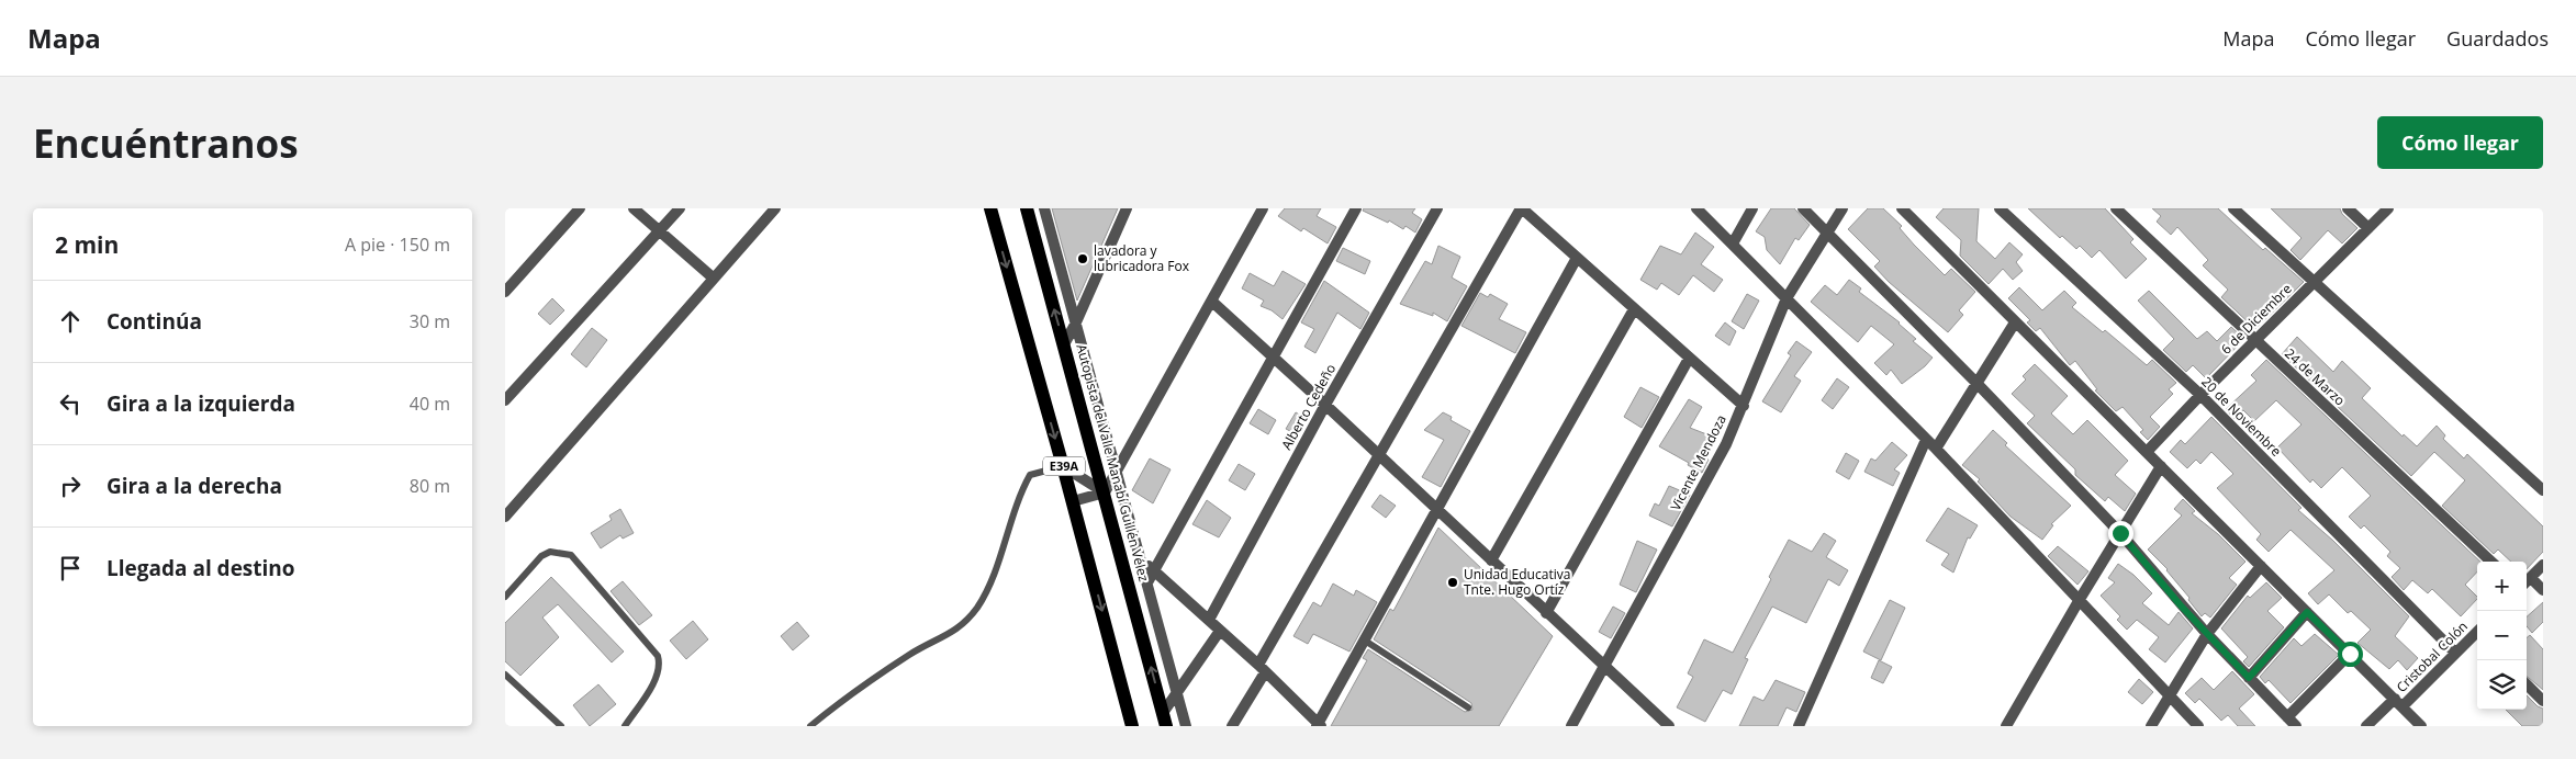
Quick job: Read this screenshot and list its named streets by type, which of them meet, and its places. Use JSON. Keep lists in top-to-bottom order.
{
  "streets": {
    "main road": ["Autopista del Valle Manabí Guillén Vélez", "E39A"],
    "street": [
      "6 de Diciembre",
      "24 de Marzo",
      "Alberto Cedeño",
      "20 de Noviembre",
      "Vicente Mendoza",
      "Cristobal Colón"
    ]
  },
  "crossings": [
    ["6 de Diciembre", "24 de Marzo"],
    ["6 de Diciembre", "20 de Noviembre"],
    ["20 de Noviembre", "Cristobal Colón"]
  ],
  "places": ["lavadora y lubricadora Fox", "Unidad Educativa Tnte. Hugo Ortíz"],
  "page": {
    "header": "Mapa",
    "nav": ["Mapa", "Cómo llegar", "Guardados"],
    "buttons": "Cómo llegar",
    "title": "Encuéntranos",
    "heading": ["2 min", "A pie · 150 m"],
    "list": [
      ["Continúa", "30 m"],
      ["Gira a la izquierda", "40 m"],
      ["Gira a la derecha", "80 m"],
      "Llegada al destino"
    ],
    "map_buttons": ["+", "−"]
  }
}
